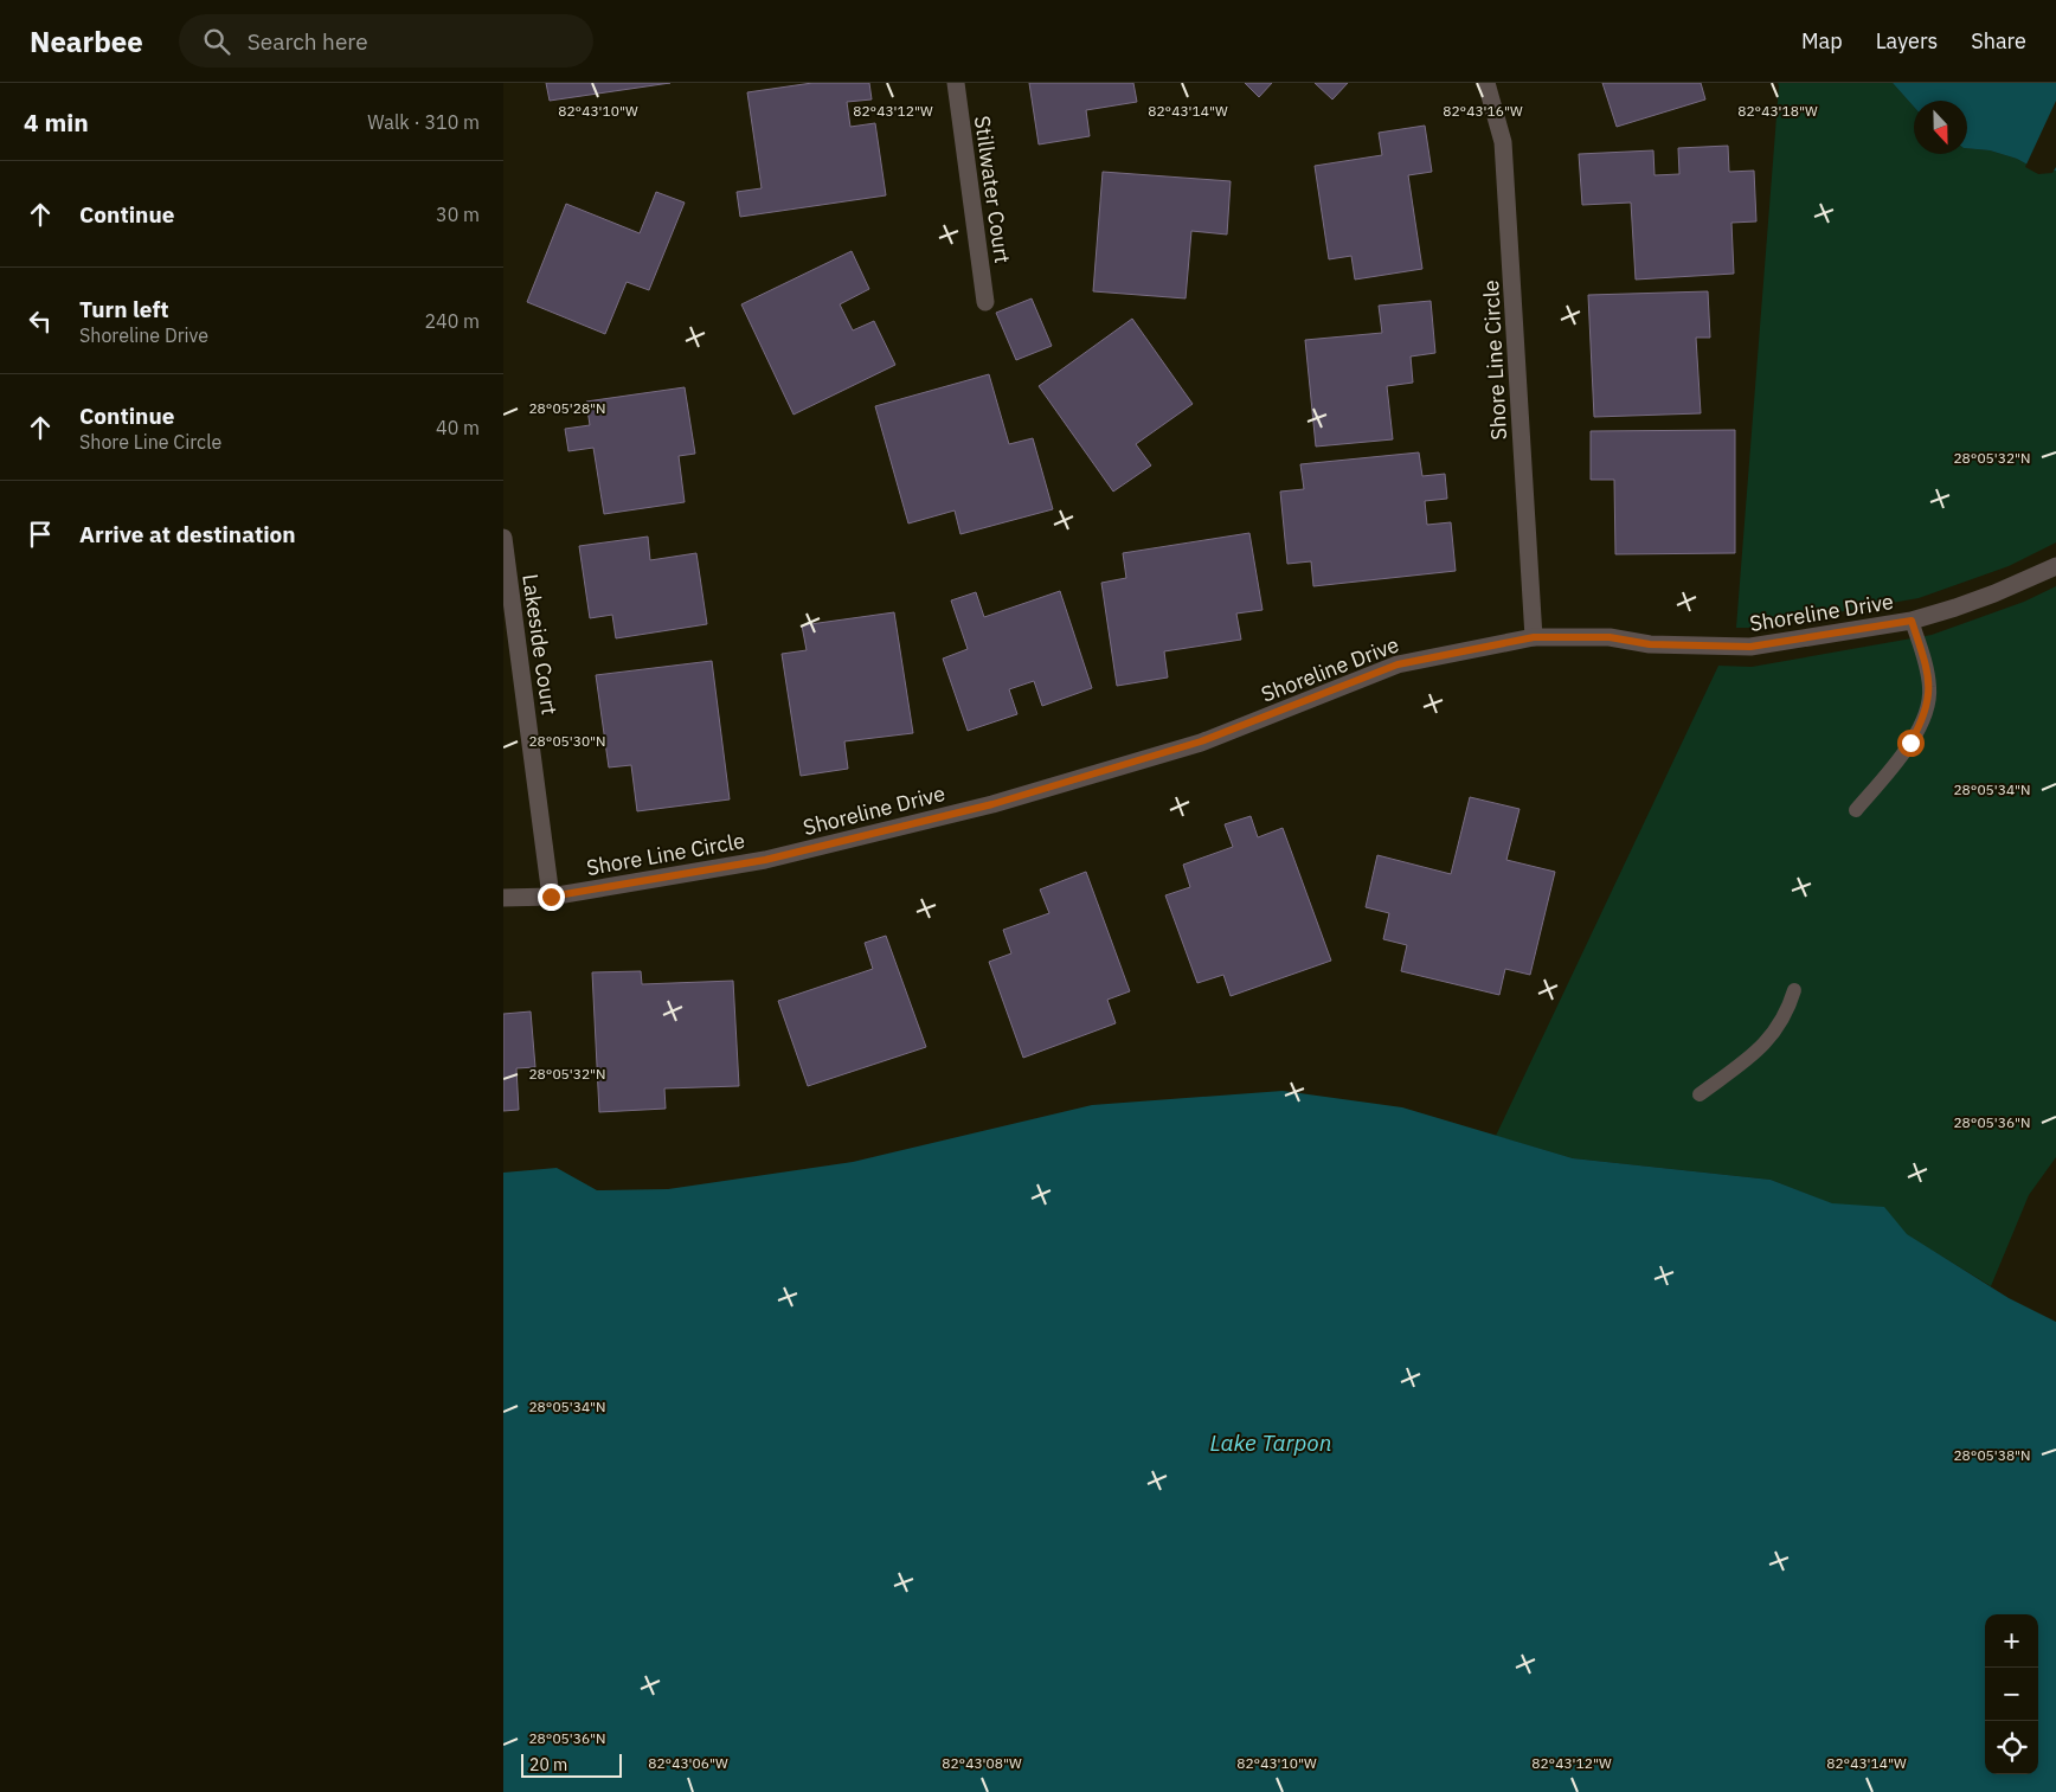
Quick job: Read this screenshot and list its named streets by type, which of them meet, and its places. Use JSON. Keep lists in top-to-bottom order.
{
  "streets": {
    "street": [
      "Stillwater Court",
      "Shore Line Circle",
      "Shoreline Drive",
      "Lakeside Court"
    ]
  },
  "crossings": [
    ["Shore Line Circle", "Shoreline Drive"],
    ["Shore Line Circle", "Lakeside Court"]
  ],
  "water": ["Lake Tarpon"],
  "scale_bar": "20 m",
  "north": "bottom",
  "page": {
    "header": "Nearbee",
    "search": "Search here",
    "nav": ["Map", "Layers", "Share"],
    "heading": ["4 min", "Walk · 310 m"],
    "list": [
      ["Continue", "30 m"],
      ["Turn left", "Shoreline Drive", "240 m"],
      ["Continue", "Shore Line Circle", "40 m"],
      "Arrive at destination"
    ],
    "map_buttons": ["+", "−"],
    "scale": "20 m"
  },
  "coordinates": [
    "82°43'10\"W",
    "82°43'12\"W",
    "82°43'14\"W",
    "82°43'16\"W",
    "82°43'18\"W",
    "28°05'28\"N",
    "28°05'32\"N",
    "28°05'30\"N",
    "28°05'34\"N",
    "28°05'36\"N",
    "28°05'38\"N",
    "82°43'06\"W",
    "82°43'08\"W"
  ]
}
